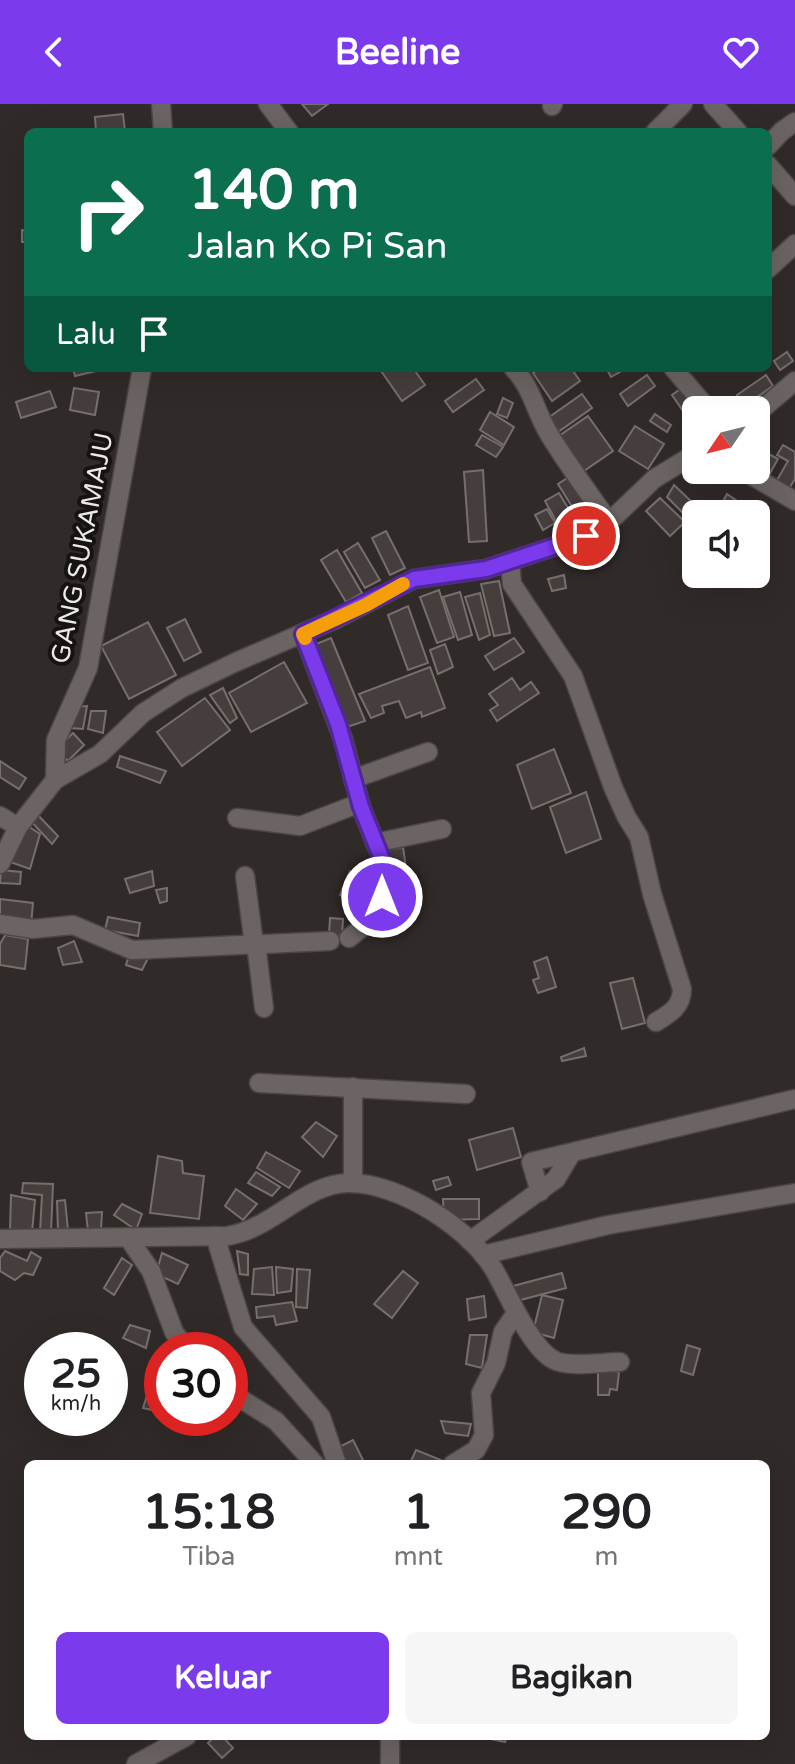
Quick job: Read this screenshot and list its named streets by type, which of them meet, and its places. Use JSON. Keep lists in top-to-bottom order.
{
  "streets": {
    "street": ["GANG SUKAMAJU"]
  },
  "north": "bottom left",
  "page": {
    "header": "Beeline",
    "turn": ["140 m", "Jalan Ko Pi San"],
    "then": "Lalu",
    "speed": "25 km/h",
    "limit": "30",
    "eta": [
      "15:18",
      "Tiba",
      "1",
      "mnt",
      "290",
      "m"
    ],
    "buttons": ["Keluar", "Bagikan"]
  }
}
